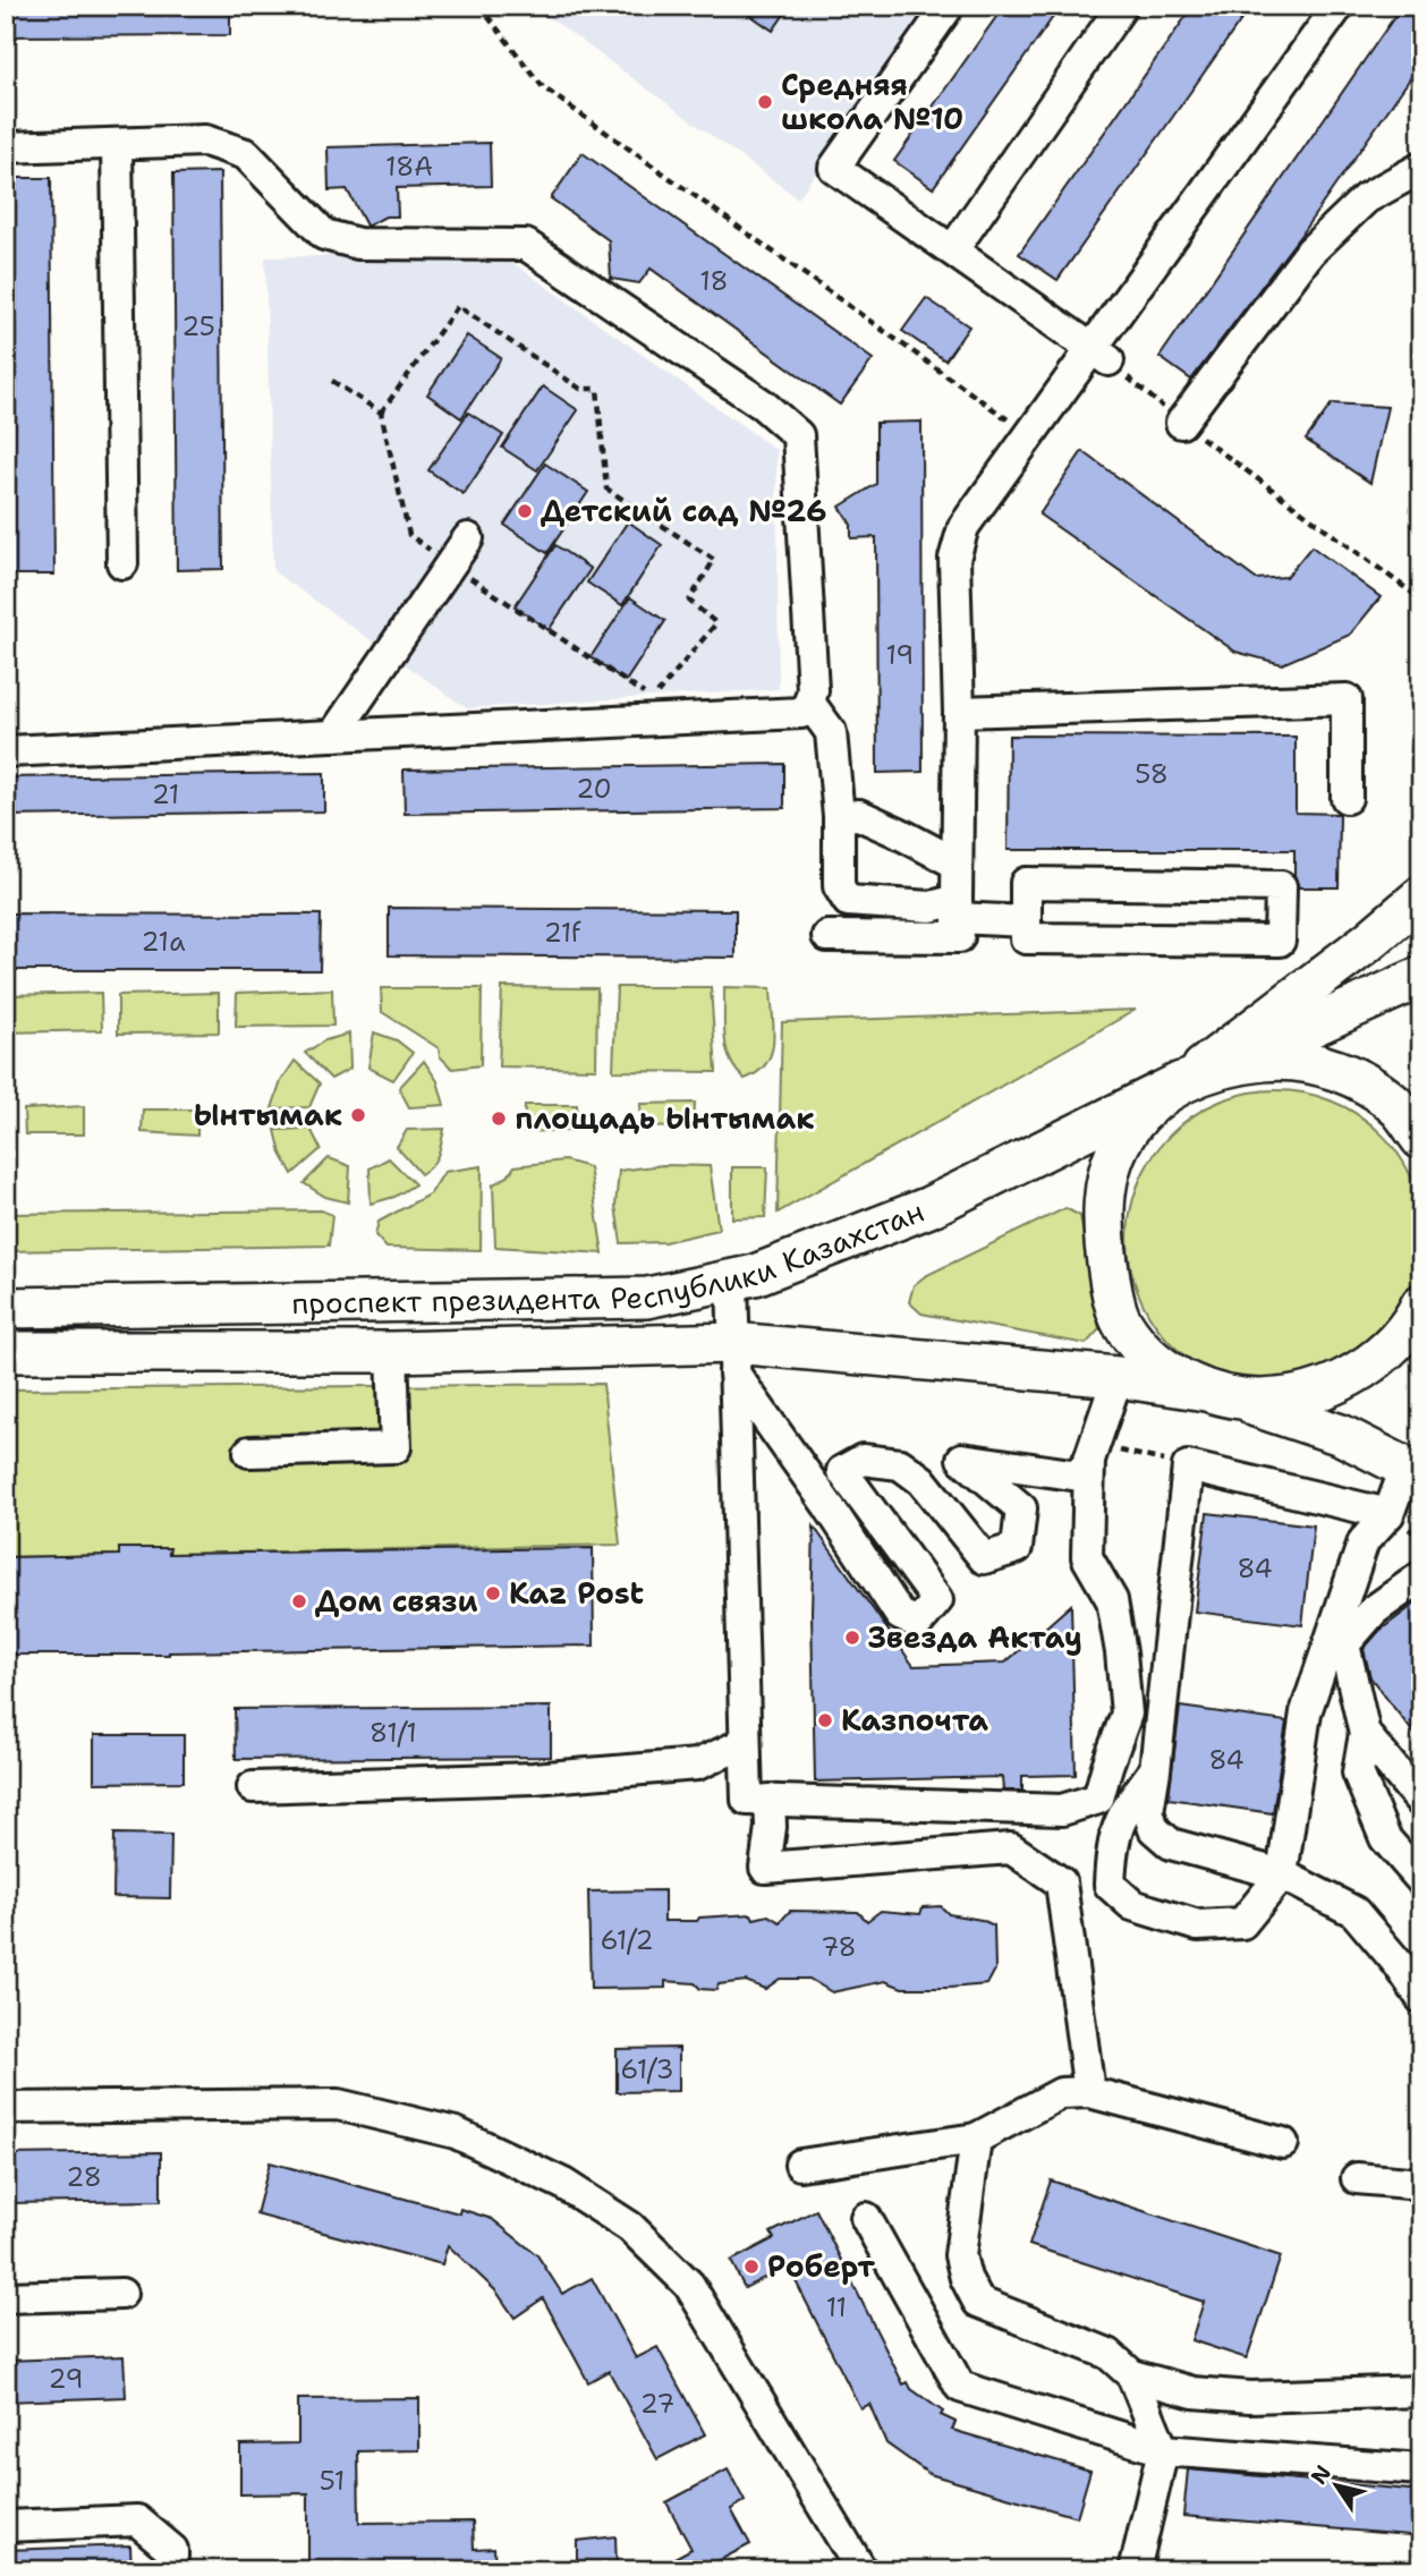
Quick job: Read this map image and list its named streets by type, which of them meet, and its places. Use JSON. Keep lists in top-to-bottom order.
{
  "streets": {
    "main road": ["проспект президента Республики Казахстан"]
  },
  "places": [
    "Средняя школа №10",
    "Детский сад №26",
    "Ынтымак",
    "площадь Ынтымак",
    "Kaz Post",
    "Дом связи",
    "Звезда Актау",
    "Казпочта",
    "Роберт"
  ],
  "house_numbers": [
    "18А",
    "18",
    "25",
    "19",
    "58",
    "20",
    "21",
    "21f",
    "21а",
    "84",
    "81/1",
    "84",
    "61/2",
    "78",
    "61/3",
    "28",
    "11",
    "29",
    "27",
    "51"
  ],
  "north": "top left"
}
